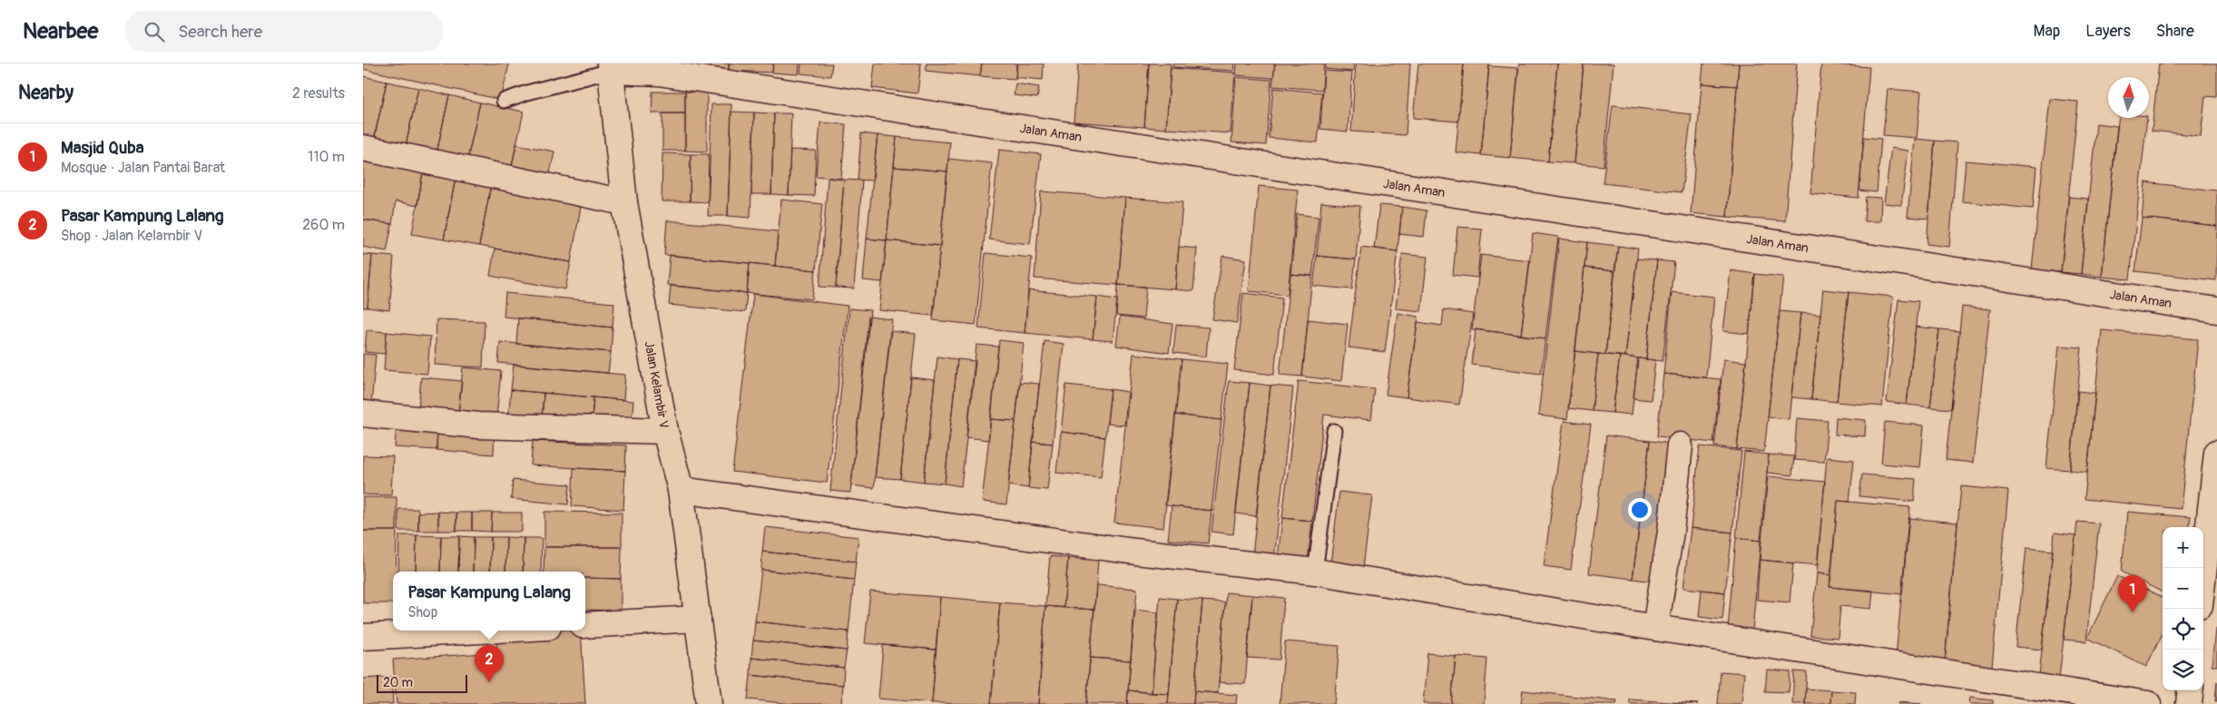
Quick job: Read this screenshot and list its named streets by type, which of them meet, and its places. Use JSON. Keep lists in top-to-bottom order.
{
  "streets": {
    "street": ["Jalan Aman", "Jalan Kelambir V"]
  },
  "crossings": [
    ["Jalan Aman", "Jalan Kelambir V"]
  ],
  "scale_bar": "20 m",
  "north": "top",
  "page": {
    "header": "Nearbee",
    "search": "Search here",
    "nav": ["Map", "Layers", "Share"],
    "heading": ["Nearby", "2 results"],
    "list": [
      {
        "mark": "1",
        "name": "Masjid Quba",
        "note": "Mosque · Jalan Pantai Barat",
        "value": "110 m"
      },
      {
        "mark": "2",
        "name": "Pasar Kampung Lalang",
        "note": "Shop · Jalan Kelambir V",
        "value": "260 m"
      }
    ],
    "map_buttons": ["+", "−"],
    "popup": ["Pasar Kampung Lalang", "Shop"],
    "pins": ["1", "2"],
    "scale": "20 m"
  }
}
